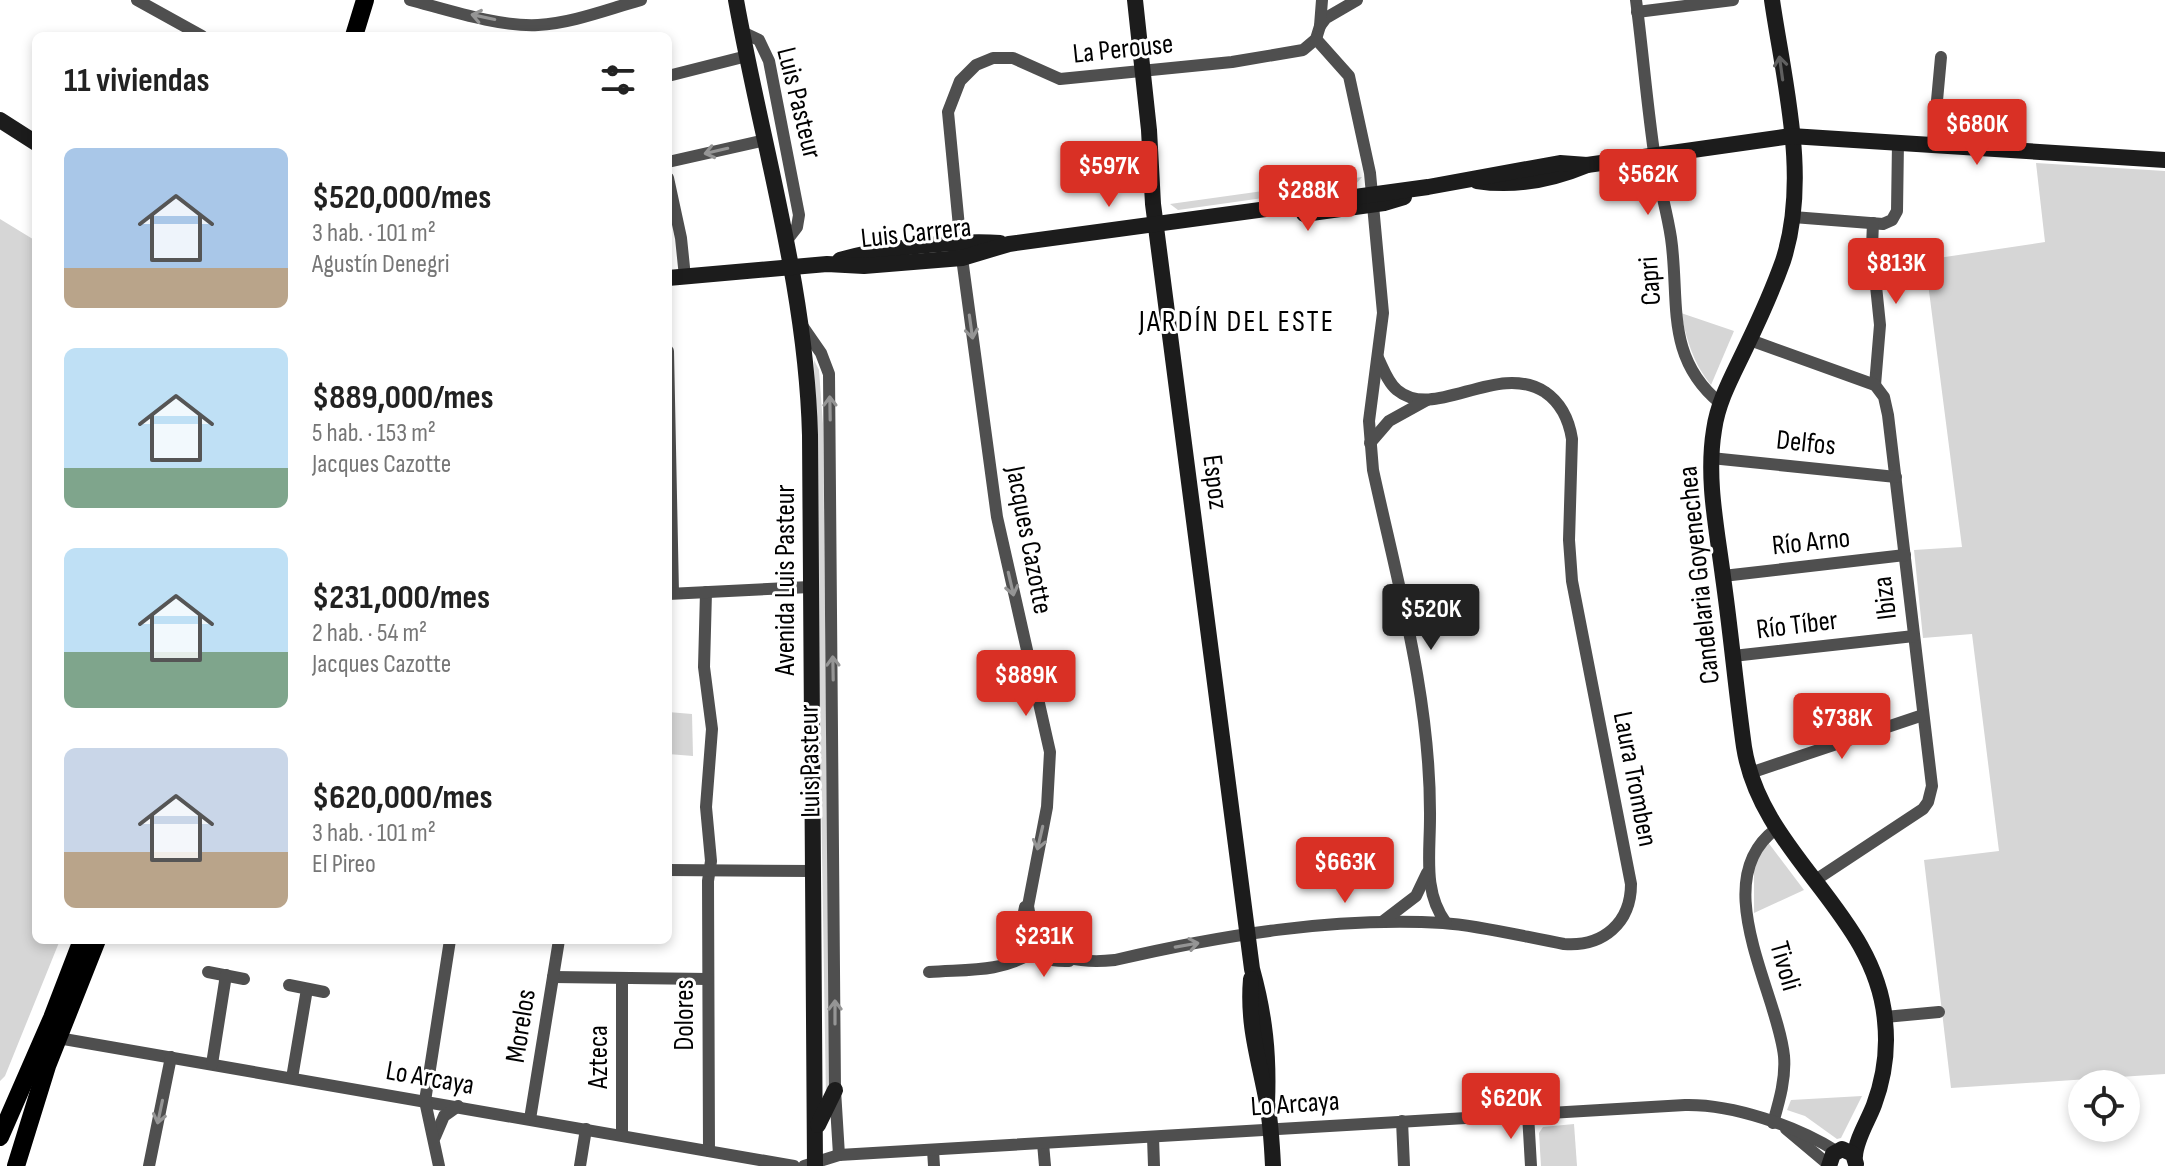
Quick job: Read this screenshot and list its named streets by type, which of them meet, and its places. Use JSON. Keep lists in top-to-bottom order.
{
  "streets": {
    "street": [
      "La Perouse",
      "Luis Pasteur",
      "Luis Carrera",
      "Capri",
      "Delfos",
      "Espoz",
      "Jacques Cazotte",
      "Río Arno",
      "Candelaria Goyenechea",
      "Avenida Luis Pasteur",
      "Ibiza",
      "Río Tíber",
      "Laura Tromben",
      "Tivoli",
      "Dolores",
      "Morelos",
      "Azteca",
      "Lo Arcaya"
    ]
  },
  "crossings": [
    ["La Perouse", "Luis Carrera"],
    ["La Perouse", "Espoz"],
    ["La Perouse", "Jacques Cazotte"],
    ["Luis Pasteur", "Avenida Luis Pasteur"],
    ["Luis Pasteur", "Lo Arcaya"],
    ["Luis Carrera", "Capri"],
    ["Luis Carrera", "Espoz"],
    ["Luis Carrera", "Jacques Cazotte"],
    ["Luis Carrera", "Candelaria Goyenechea"],
    ["Luis Carrera", "Avenida Luis Pasteur"],
    ["Capri", "Candelaria Goyenechea"],
    ["Delfos", "Candelaria Goyenechea"],
    ["Delfos", "Ibiza"],
    ["Espoz", "Laura Tromben"],
    ["Espoz", "Lo Arcaya"],
    ["Río Arno", "Candelaria Goyenechea"],
    ["Río Arno", "Ibiza"],
    ["Candelaria Goyenechea", "Ibiza"],
    ["Candelaria Goyenechea", "Río Tíber"],
    ["Candelaria Goyenechea", "Tivoli"],
    ["Candelaria Goyenechea", "Lo Arcaya"],
    ["Avenida Luis Pasteur", "Lo Arcaya"],
    ["Ibiza", "Río Tíber"],
    ["Tivoli", "Lo Arcaya"],
    ["Dolores", "Lo Arcaya"],
    ["Morelos", "Lo Arcaya"],
    ["Azteca", "Lo Arcaya"]
  ],
  "one_way": ["Luis Pasteur", "Jacques Cazotte"],
  "districts": ["JARDÍN DEL ESTE"],
  "page": {
    "heading": "11 viviendas",
    "price": [
      "$680K",
      "$597K",
      "$562K",
      "$288K",
      "$813K",
      "$520K",
      "$889K",
      "$738K",
      "$663K",
      "$231K",
      "$620K"
    ],
    "list": [
      {
        "name": "$520,000/mes",
        "note": "3 hab. · 101 m² · Agustín Denegri"
      },
      {
        "name": "$889,000/mes",
        "note": "5 hab. · 153 m² · Jacques Cazotte"
      },
      {
        "name": "$231,000/mes",
        "note": "2 hab. · 54 m² · Jacques Cazotte"
      },
      {
        "name": "$620,000/mes",
        "note": "3 hab. · 101 m² · El Pireo"
      }
    ]
  }
}
